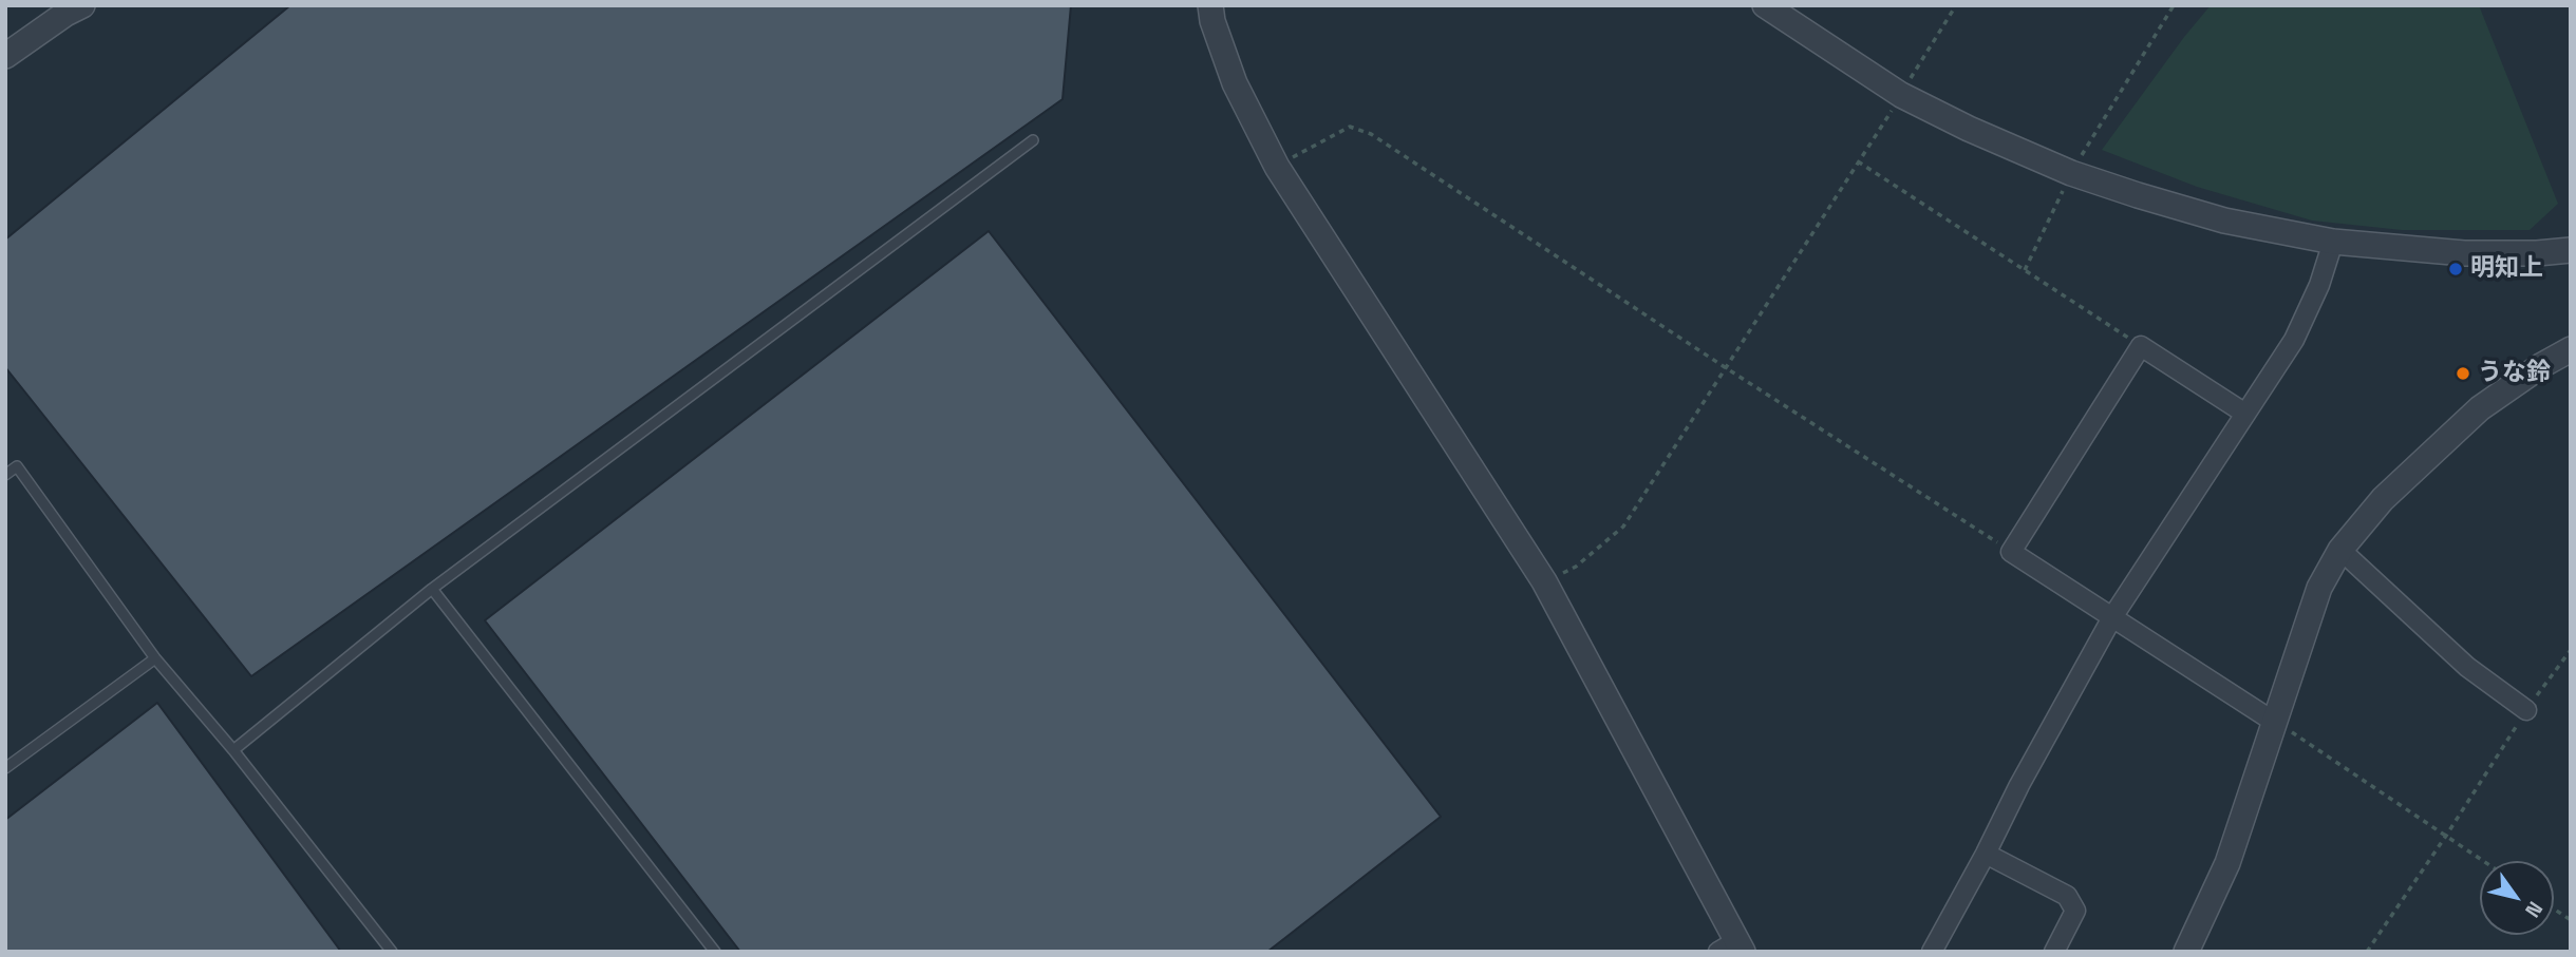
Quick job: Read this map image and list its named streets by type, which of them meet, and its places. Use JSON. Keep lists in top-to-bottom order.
{
  "places": ["明知上", "うな鈴"],
  "north": "bottom right"
}
